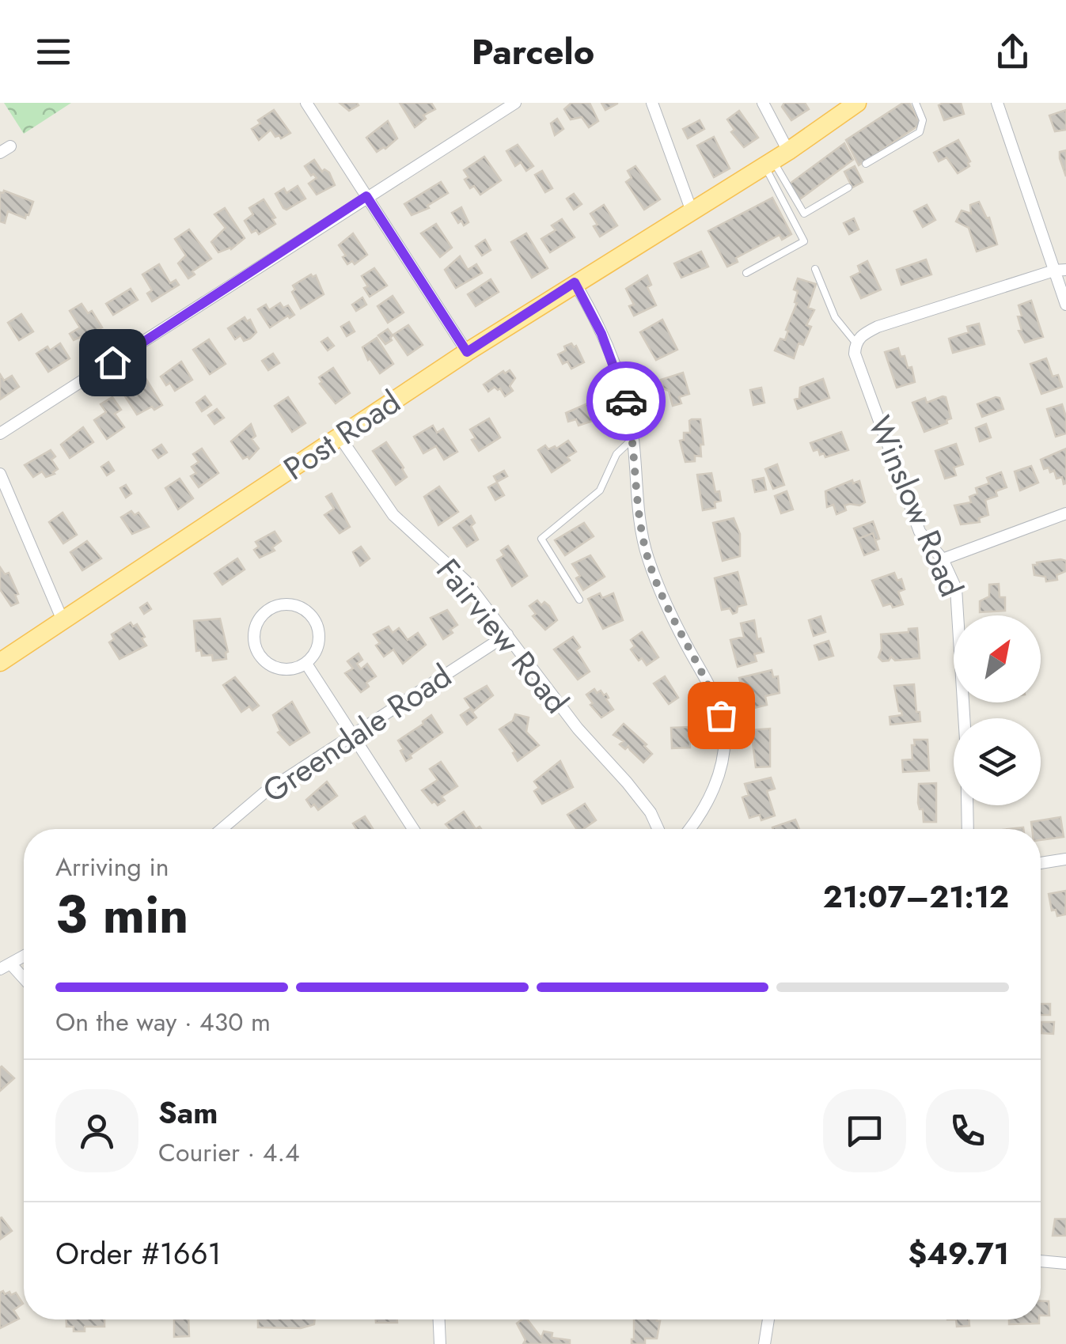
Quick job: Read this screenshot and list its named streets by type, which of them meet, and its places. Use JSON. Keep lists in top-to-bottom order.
{
  "streets": {
    "main road": ["Post Road"],
    "street": ["Winslow Road", "Fairview Road", "Greendale Road"]
  },
  "crossings": [
    ["Post Road", "Fairview Road"],
    ["Fairview Road", "Greendale Road"]
  ],
  "north": "top right",
  "page": {
    "header": "Parcelo",
    "heading": ["3 min", "Arriving in", "21:07–21:12"],
    "panel": [
      "Sam",
      "Courier · 4.4",
      "Order #1661",
      "$49.71"
    ],
    "bar": "On the way · 430 m"
  }
}
